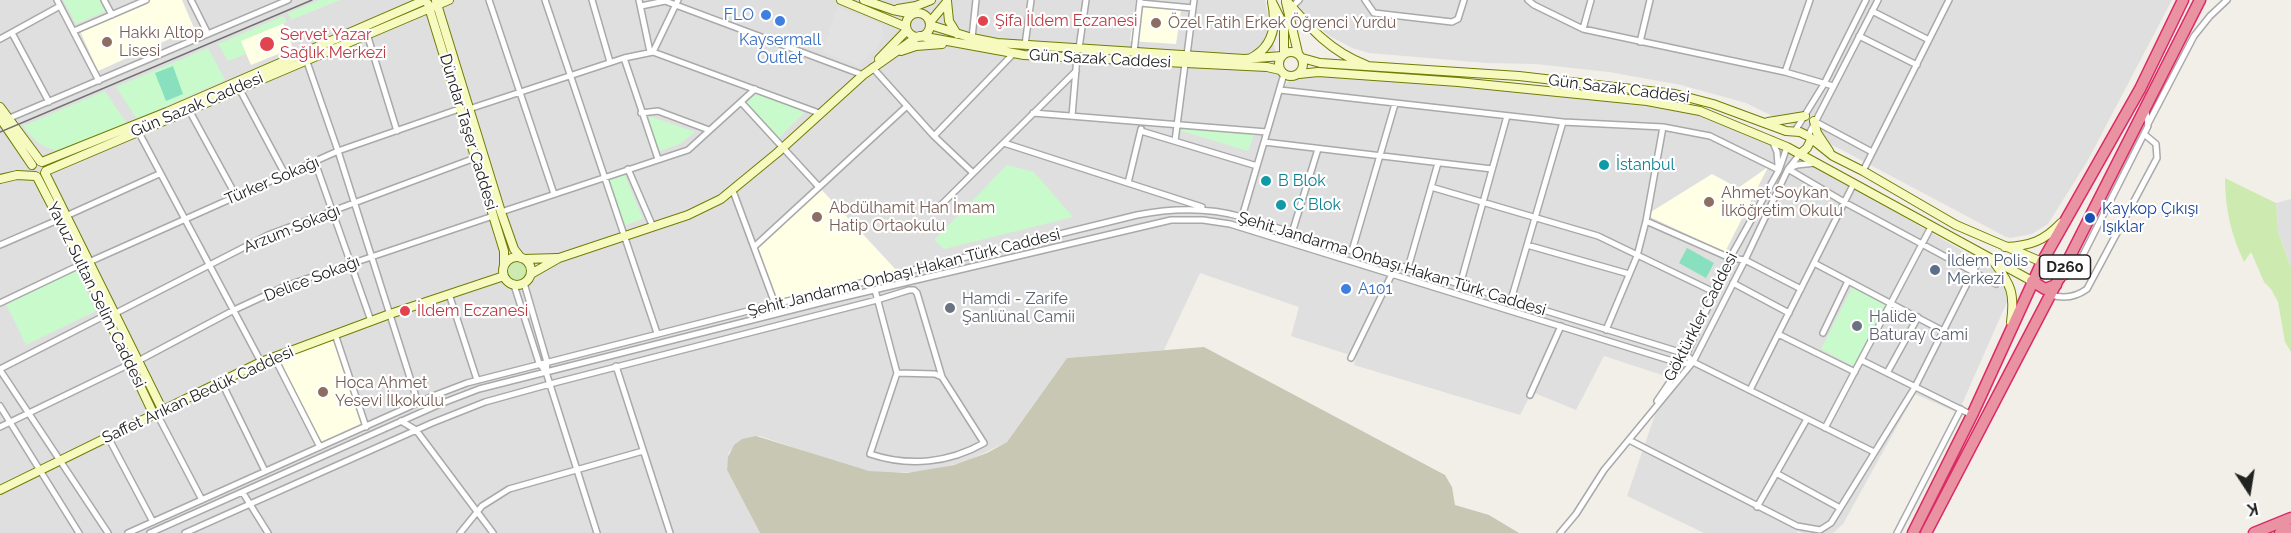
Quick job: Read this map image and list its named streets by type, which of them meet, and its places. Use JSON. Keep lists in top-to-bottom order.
{
  "streets": {
    "highway": ["D260"],
    "street": [
      "Gün Sazak Caddesi",
      "Dündar Taşer Caddesi",
      "Türker Sokağı",
      "Arzum Sokağı",
      "Şehit Jandarma Onbaşı Hakan Türk Caddesi",
      "Delice Sokağı",
      "Yavuz Sultan Selim Caddesi",
      "Göktürkler Caddesi",
      "Saffet Arıkan Bedük Caddesi"
    ]
  },
  "crossings": [
    ["Gün Sazak Caddesi", "Dündar Taşer Caddesi"],
    ["Gün Sazak Caddesi", "D260"],
    ["Gün Sazak Caddesi", "Yavuz Sultan Selim Caddesi"],
    ["Gün Sazak Caddesi", "Göktürkler Caddesi"],
    ["Dündar Taşer Caddesi", "Türker Sokağı"],
    ["Dündar Taşer Caddesi", "Arzum Sokağı"],
    ["Dündar Taşer Caddesi", "Delice Sokağı"],
    ["Dündar Taşer Caddesi", "Saffet Arıkan Bedük Caddesi"],
    ["Türker Sokağı", "Yavuz Sultan Selim Caddesi"],
    ["Arzum Sokağı", "Yavuz Sultan Selim Caddesi"],
    ["Şehit Jandarma Onbaşı Hakan Türk Caddesi", "Göktürkler Caddesi"],
    ["Delice Sokağı", "Yavuz Sultan Selim Caddesi"],
    ["Yavuz Sultan Selim Caddesi", "Saffet Arıkan Bedük Caddesi"]
  ],
  "places": [
    "FLO",
    "Kaysermall Outlet",
    "Şifa İldem Eczanesi",
    "Özel Fatih Erkek Öğrenci Yurdu",
    "Hakkı Altop Lisesi",
    "Servet Yazar Sağlık Merkezi",
    "İstanbul",
    "B Blok",
    "Ahmet Soykan İlköğretim Okulu",
    "C Blok",
    "Abdülhamit Han İmam Hatip Ortaokulu",
    "Kaykop Çıkışı Işıklar",
    "İldem Polis Merkezi",
    "A101",
    "Hamdi - Zarife Şanlıünal Camii",
    "İldem Eczanesi",
    "Halide Baturay Cami",
    "Hoca Ahmet Yesevi İlkokulu"
  ],
  "north": "bottom"
}
